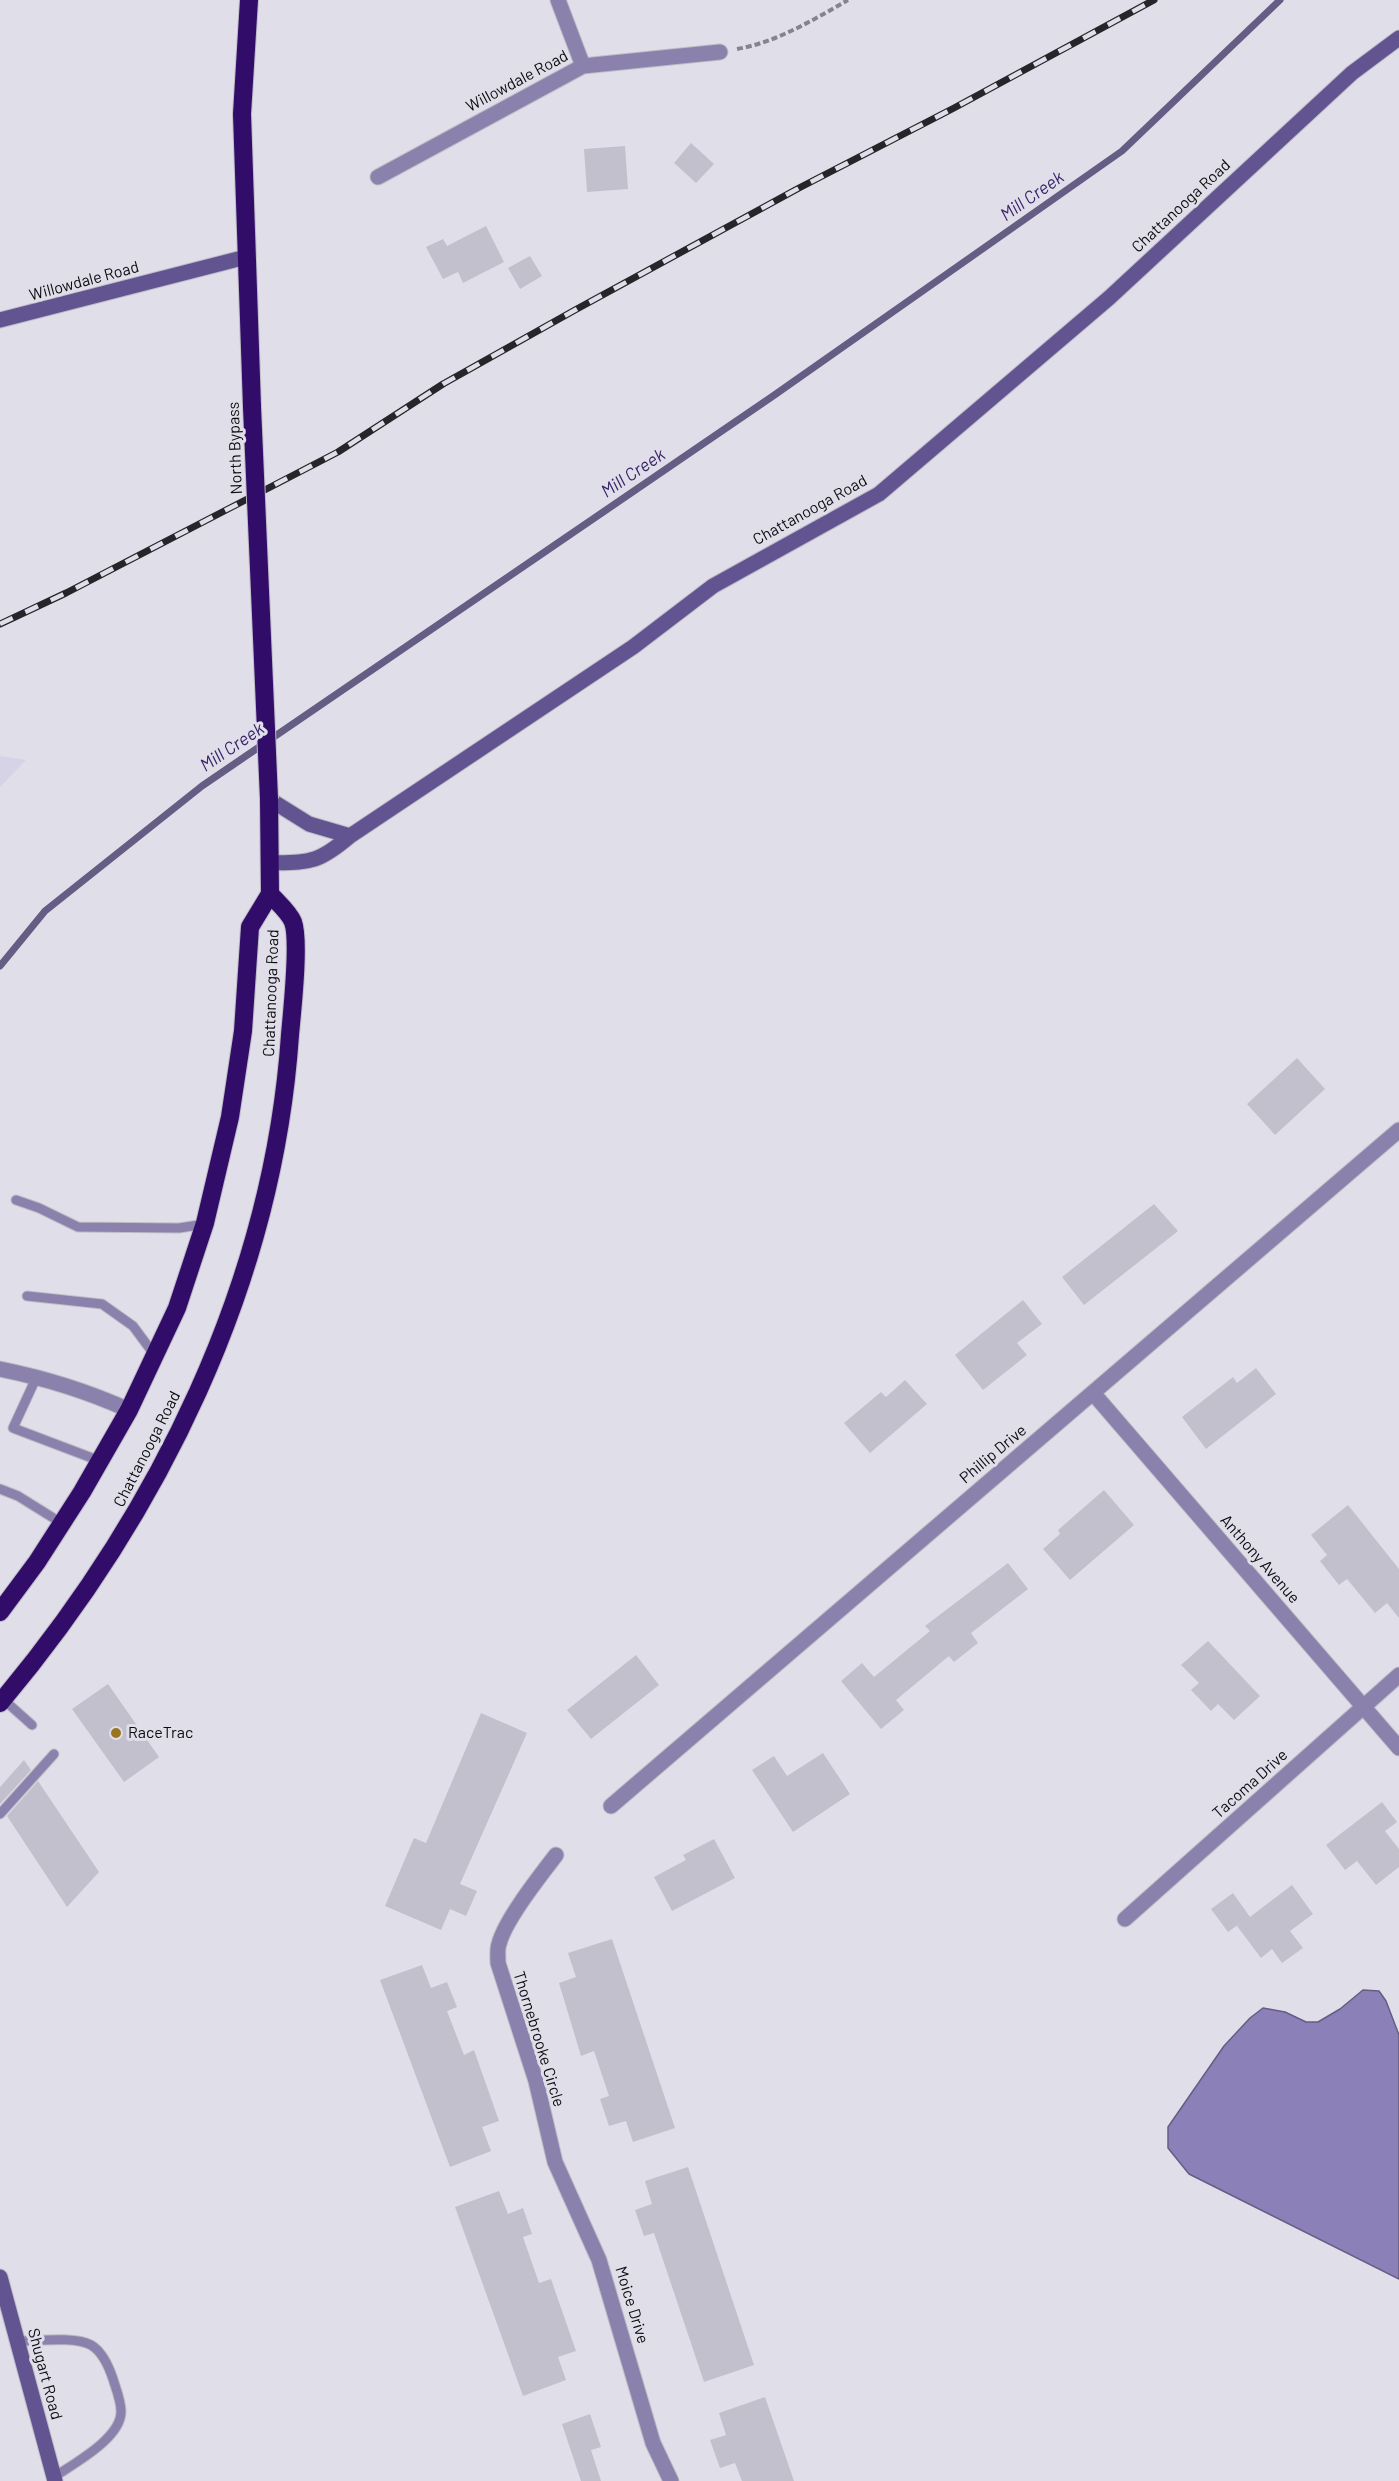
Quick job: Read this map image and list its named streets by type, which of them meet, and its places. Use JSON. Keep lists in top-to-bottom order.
{
  "streets": {
    "highway": ["Chattanooga Road", "North Bypass"],
    "street": [
      "Willowdale Road",
      "Phillip Drive",
      "Anthony Avenue",
      "Tacoma Drive",
      "Thornebrooke Circle",
      "Moice Drive",
      "Shugart Road"
    ]
  },
  "crossings": [
    ["Willowdale Road", "North Bypass"],
    ["Chattanooga Road", "North Bypass"],
    ["Phillip Drive", "Anthony Avenue"],
    ["Anthony Avenue", "Tacoma Drive"],
    ["Thornebrooke Circle", "Moice Drive"]
  ],
  "water": ["Mill Creek"],
  "places": ["RaceTrac"]
}
